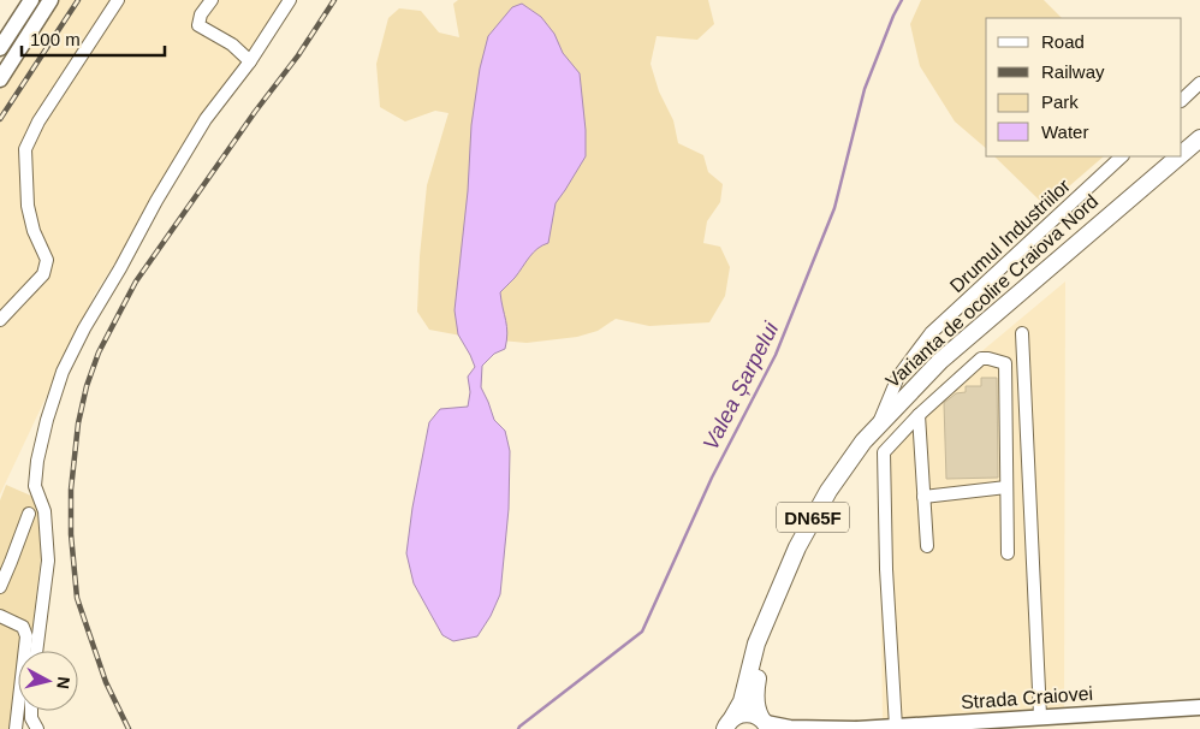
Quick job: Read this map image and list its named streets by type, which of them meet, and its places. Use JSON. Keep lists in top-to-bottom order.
{
  "streets": {
    "highway": ["Varianta de ocolire Craiova Nord", "DN65F"],
    "main road": ["Strada Craiovei"],
    "street": ["Drumul Industriilor"]
  },
  "crossings": [
    ["Drumul Industriilor", "Varianta de ocolire Craiova Nord"],
    ["Varianta de ocolire Craiova Nord", "Strada Craiovei"]
  ],
  "water": ["Valea Șarpelui"],
  "legend": [
    "Road",
    "Railway",
    "Park",
    "Water"
  ],
  "scale_bar": "100 m",
  "north": "right"
}
